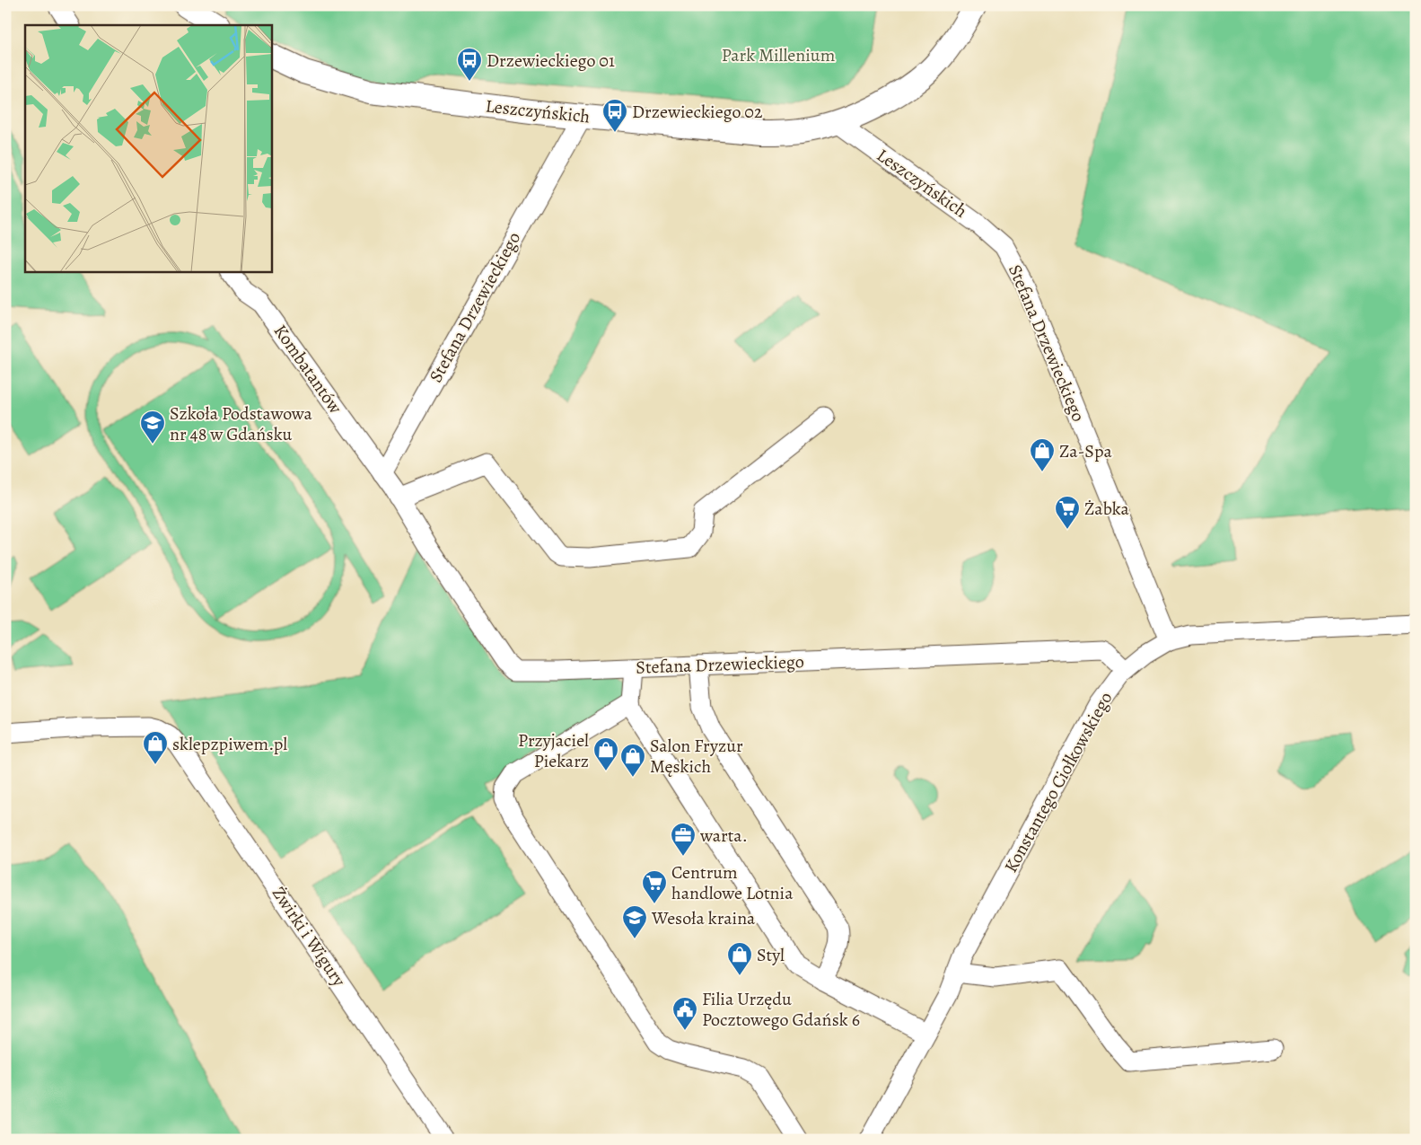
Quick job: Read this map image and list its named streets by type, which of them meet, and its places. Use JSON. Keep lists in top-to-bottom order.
{
  "streets": {
    "street": [
      "Leszczyńskich",
      "Stefana Drzewieckiego",
      "Kombatantów",
      "Konstantego Ciołkowskiego",
      "Żwirki i Wigury"
    ]
  },
  "crossings": [
    ["Leszczyńskich", "Stefana Drzewieckiego"],
    ["Stefana Drzewieckiego", "Kombatantów"],
    ["Stefana Drzewieckiego", "Konstantego Ciołkowskiego"]
  ],
  "parks": ["Park Millenium"],
  "places": {
    "bus stop": ["Drzewieckiego 01", "Drzewieckiego 02"],
    "school or university": ["Szkoła Podstawowa nr 48 w Gdańsku", "Wesoła kraina"],
    "shop": [
      "Za-Spa",
      "sklepzpiwem.pl",
      "Przyjaciel Piekarz",
      "Salon Fryzur Męskich",
      "Styl"
    ],
    "supermarket": ["Żabka", "Centrum handlowe Lotnia"],
    "office": ["warta."],
    "public building": ["Filia Urzędu Pocztowego Gdańsk 6"]
  }
}
